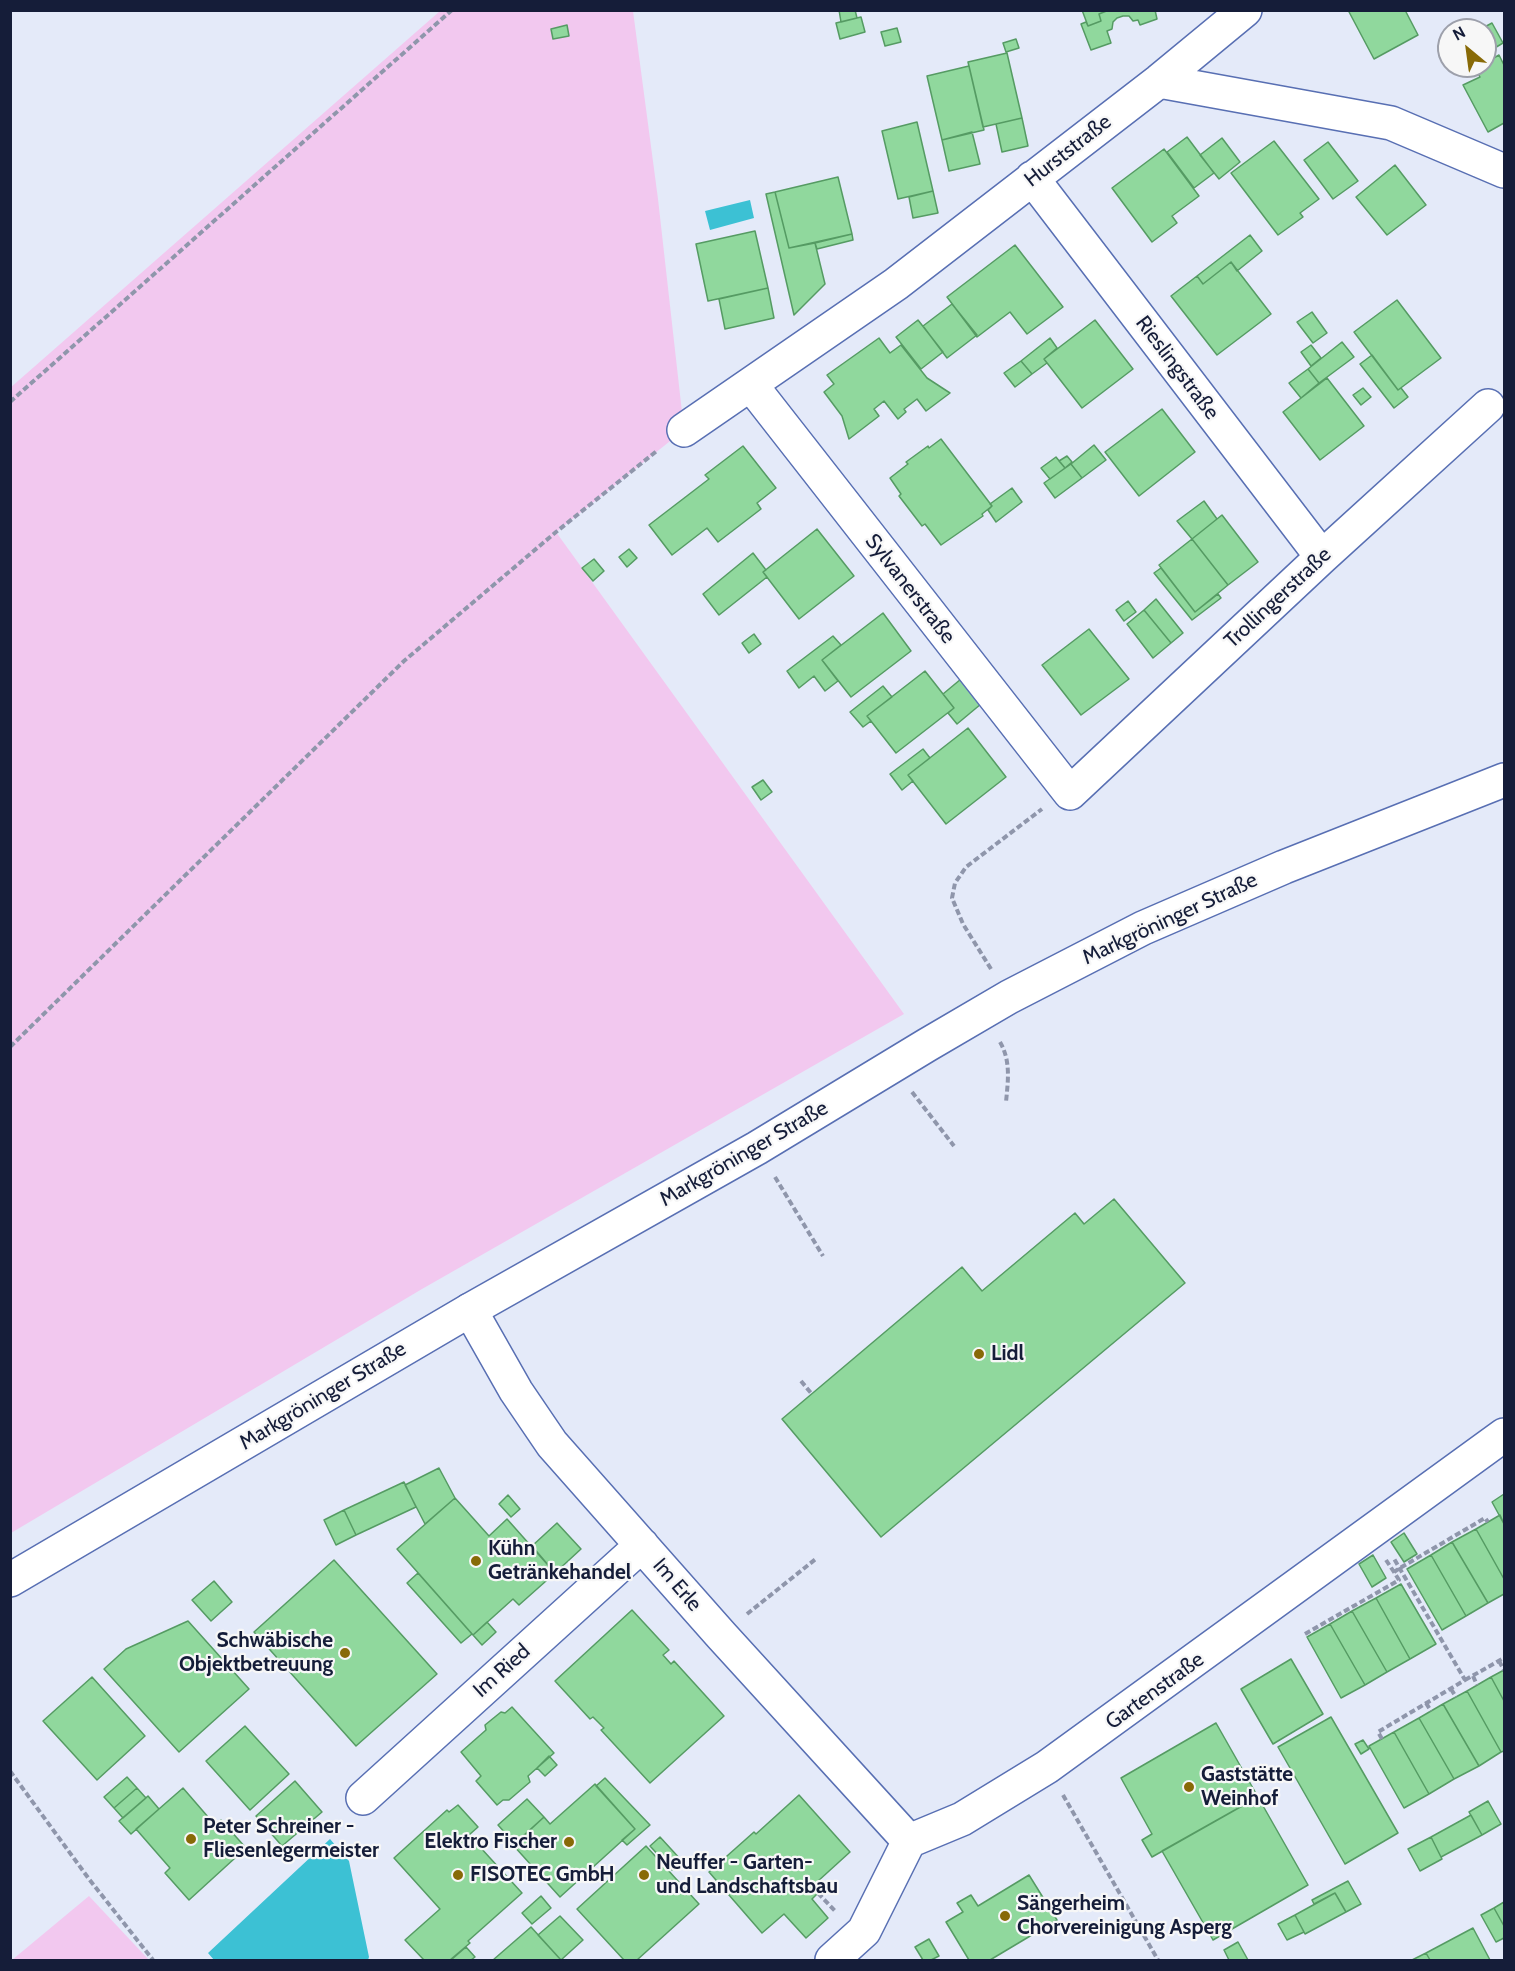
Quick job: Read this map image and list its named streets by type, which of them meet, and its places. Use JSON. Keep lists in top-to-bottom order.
{
  "streets": {
    "street": [
      "Hurststraße",
      "Rieslingstraße",
      "Sylvanerstraße",
      "Trollingerstraße",
      "Markgröninger Straße",
      "Im Erle",
      "Im Ried",
      "Gartenstraße"
    ]
  },
  "crossings": [
    ["Hurststraße", "Rieslingstraße"],
    ["Hurststraße", "Sylvanerstraße"],
    ["Rieslingstraße", "Trollingerstraße"],
    ["Sylvanerstraße", "Trollingerstraße"],
    ["Markgröninger Straße", "Im Erle"],
    ["Im Erle", "Im Ried"],
    ["Im Erle", "Gartenstraße"]
  ],
  "places": [
    "Lidl",
    "Kühn Getränkehandel",
    "Schwäbische Objektbetreuung",
    "Gaststätte Weinhof",
    "Peter Schreiner - Fliesenlegermeister",
    "Elektro Fischer",
    "FISOTEC GmbH",
    "Neuffer - Garten- und Landschaftsbau",
    "Sängerheim Chorvereinigung Asperg"
  ],
  "north": "top left"
}
